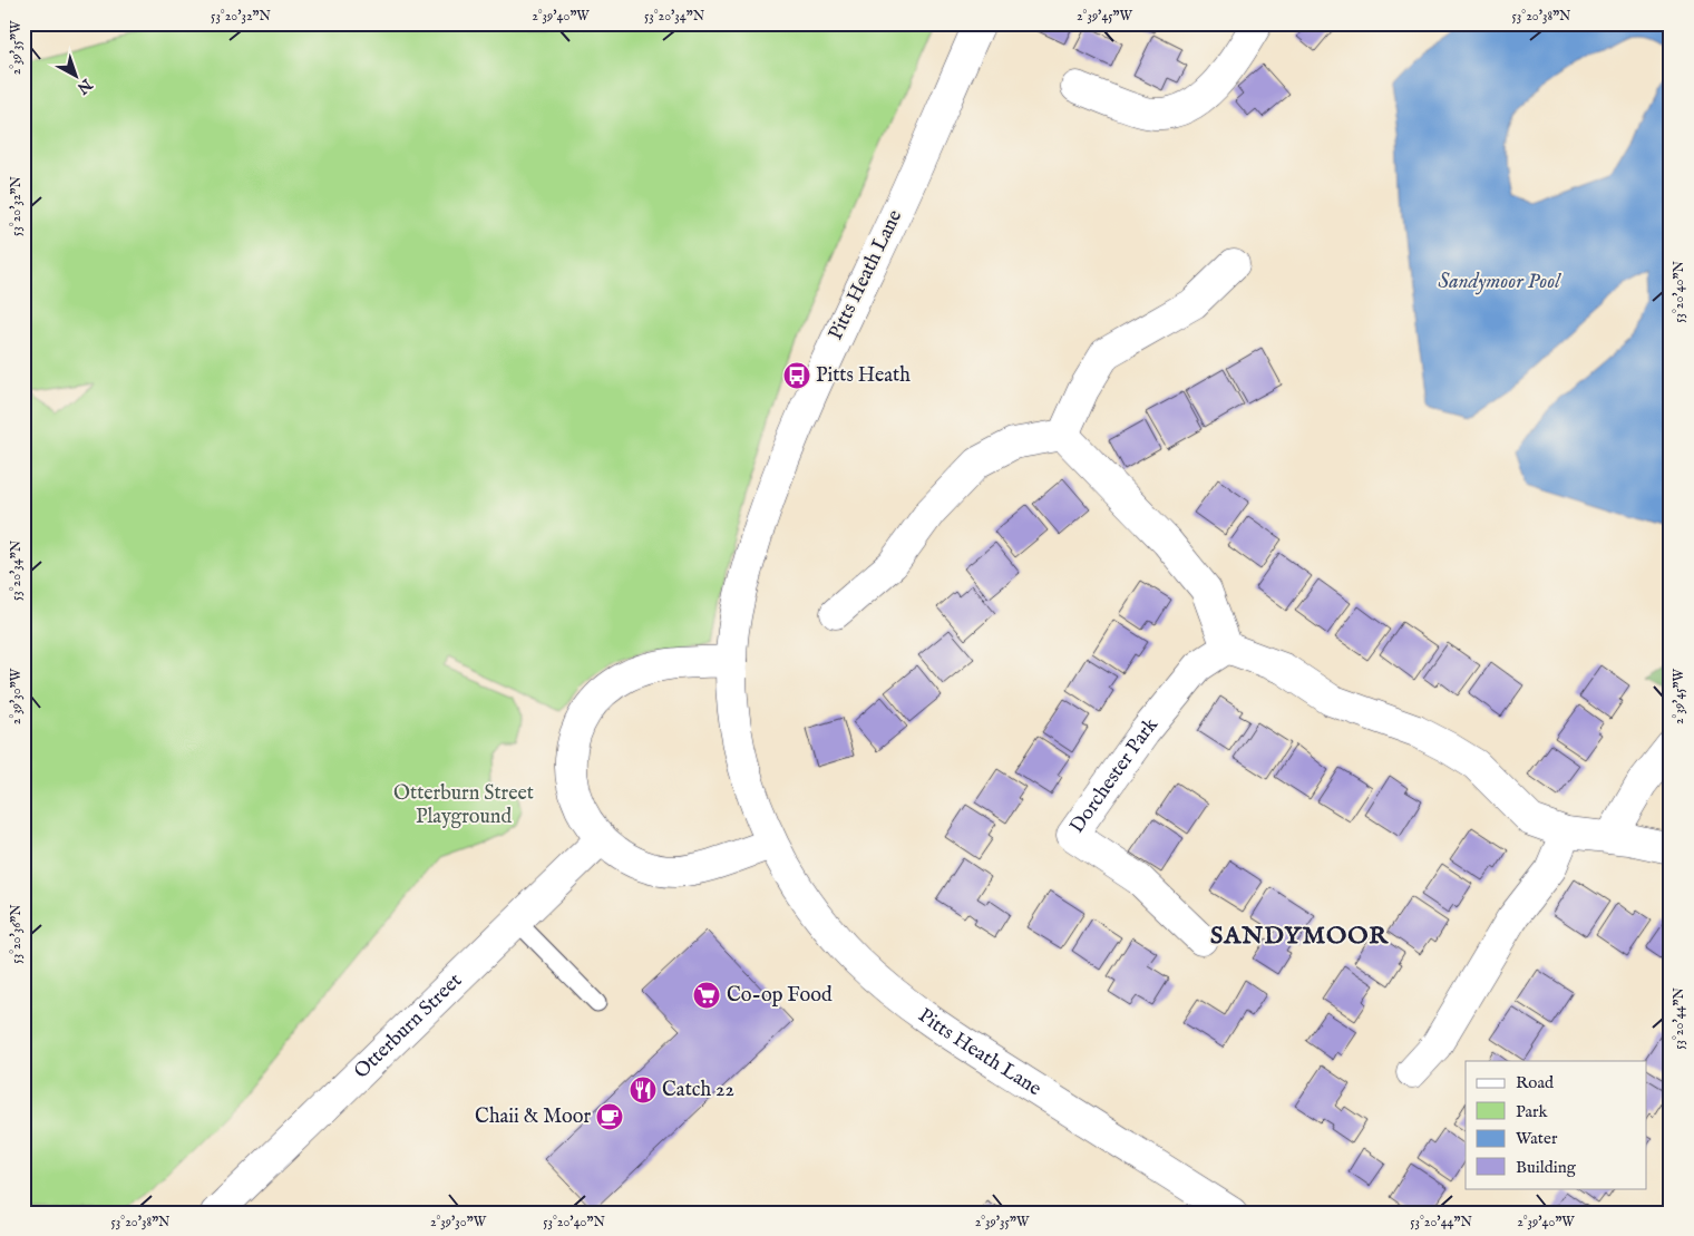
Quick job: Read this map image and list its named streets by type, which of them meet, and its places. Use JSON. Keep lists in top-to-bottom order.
{
  "streets": {
    "street": ["Pitts Heath Lane", "Dorchester Park", "Otterburn Street"]
  },
  "districts": ["SANDYMOOR"],
  "water": ["Sandymoor Pool"],
  "parks": ["Otterburn Street Playground"],
  "places": {
    "bus stop": ["Pitts Heath"],
    "supermarket": ["Co-op Food"],
    "restaurant": ["Catch 22"],
    "cafe": ["Chaii & Moor"]
  },
  "legend": [
    "Road",
    "Park",
    "Water",
    "Building"
  ],
  "north": "bottom right",
  "coordinates": [
    "53°20'32\"N",
    "2°39'40\"W",
    "53°20'34\"N",
    "2°39'45\"W",
    "53°20'38\"N",
    "2°39'35\"W",
    "53°20'40\"N",
    "2°39'30\"W",
    "53°20'36\"N",
    "53°20'44\"N"
  ]
}
